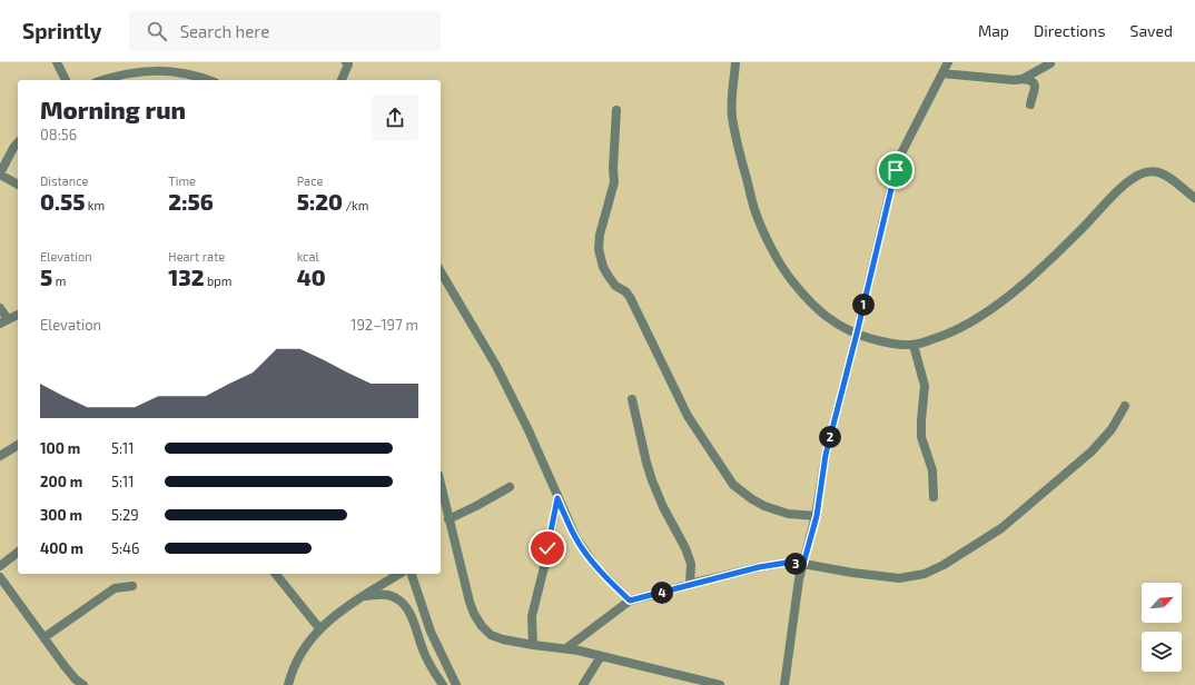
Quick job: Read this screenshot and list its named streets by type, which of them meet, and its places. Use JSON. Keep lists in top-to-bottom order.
{
  "north": "top right",
  "page": {
    "header": "Sprintly",
    "search": "Search here",
    "nav": ["Map", "Directions", "Saved"],
    "heading": ["Morning run", "08:56"],
    "stats": [
      ["Distance", "0.55 km"],
      ["Time", "2:56"],
      ["Pace", "5:20 /km"],
      ["Elevation", "5 m"],
      ["Heart rate", "132 bpm"],
      ["kcal", "40"]
    ],
    "pins": [
      "1",
      "2",
      "3",
      "4"
    ],
    "chart": ["Elevation", "192–197 m"],
    "list": [
      {
        "name": "100 m",
        "note": "5:11"
      },
      {
        "name": "200 m",
        "note": "5:11"
      },
      {
        "name": "300 m",
        "note": "5:29"
      },
      {
        "name": "400 m",
        "note": "5:46"
      }
    ]
  }
}
